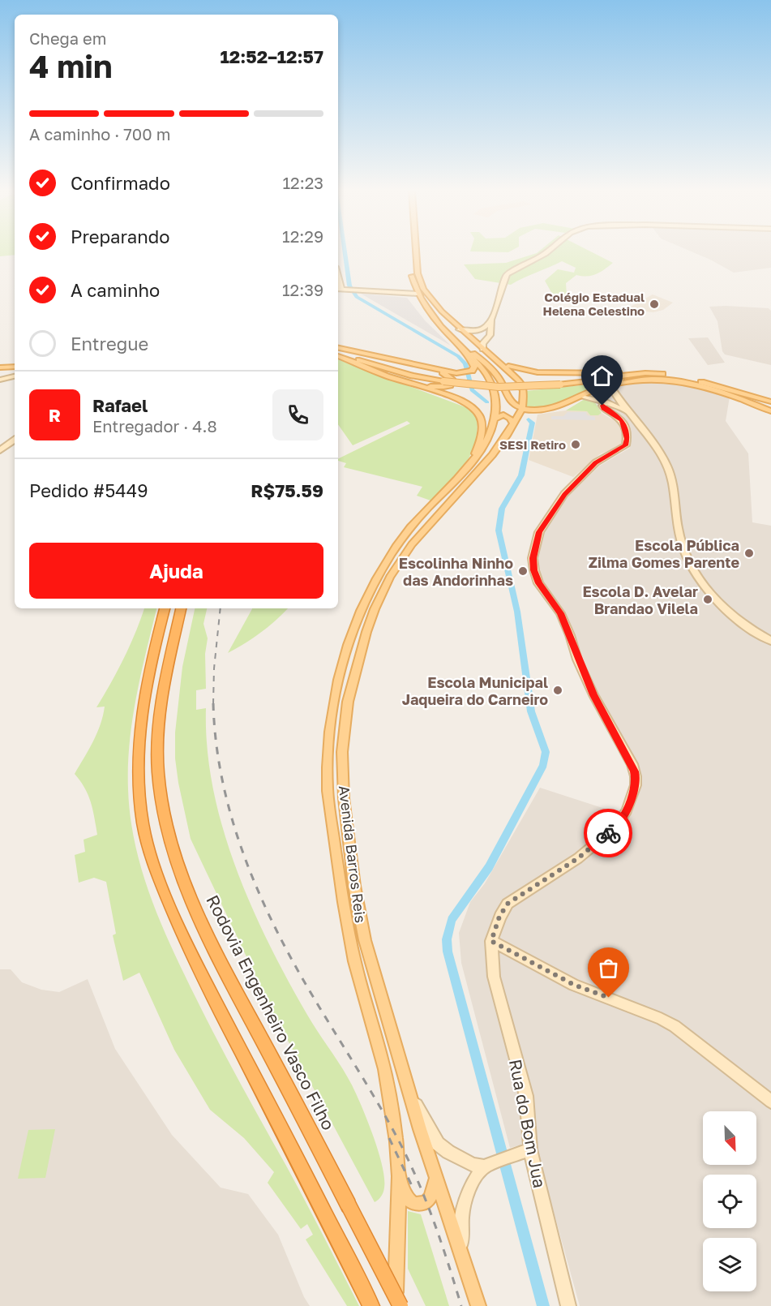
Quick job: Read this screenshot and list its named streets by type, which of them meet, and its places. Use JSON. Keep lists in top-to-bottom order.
{
  "streets": {
    "highway": ["Rodovia Engenheiro Vasco Filho"],
    "main road": ["Avenida Barros Reis", "Rua do Bom Jua"]
  },
  "places": [
    "Colégio Estadual Helena Celestino",
    "SESI Retiro",
    "Escola Pública Zilma Gomes Parente",
    "Escolinha Ninho das Andorinhas",
    "Escola D. Avelar Brandao Vilela",
    "Escola Municipal Jaqueira do Carneiro"
  ],
  "north": "bottom right",
  "page": {
    "heading": ["4 min", "Chega em", "12:52–12:57"],
    "panel": [
      "Rafael",
      "Entregador · 4.8",
      "Pedido #5449",
      "R$75.59"
    ],
    "bar": "A caminho · 700 m",
    "list": [
      ["Confirmado", "12:23"],
      ["Preparando", "12:29"],
      ["A caminho", "12:39"],
      "Entregue"
    ],
    "round": "R",
    "buttons": "Ajuda"
  }
}
